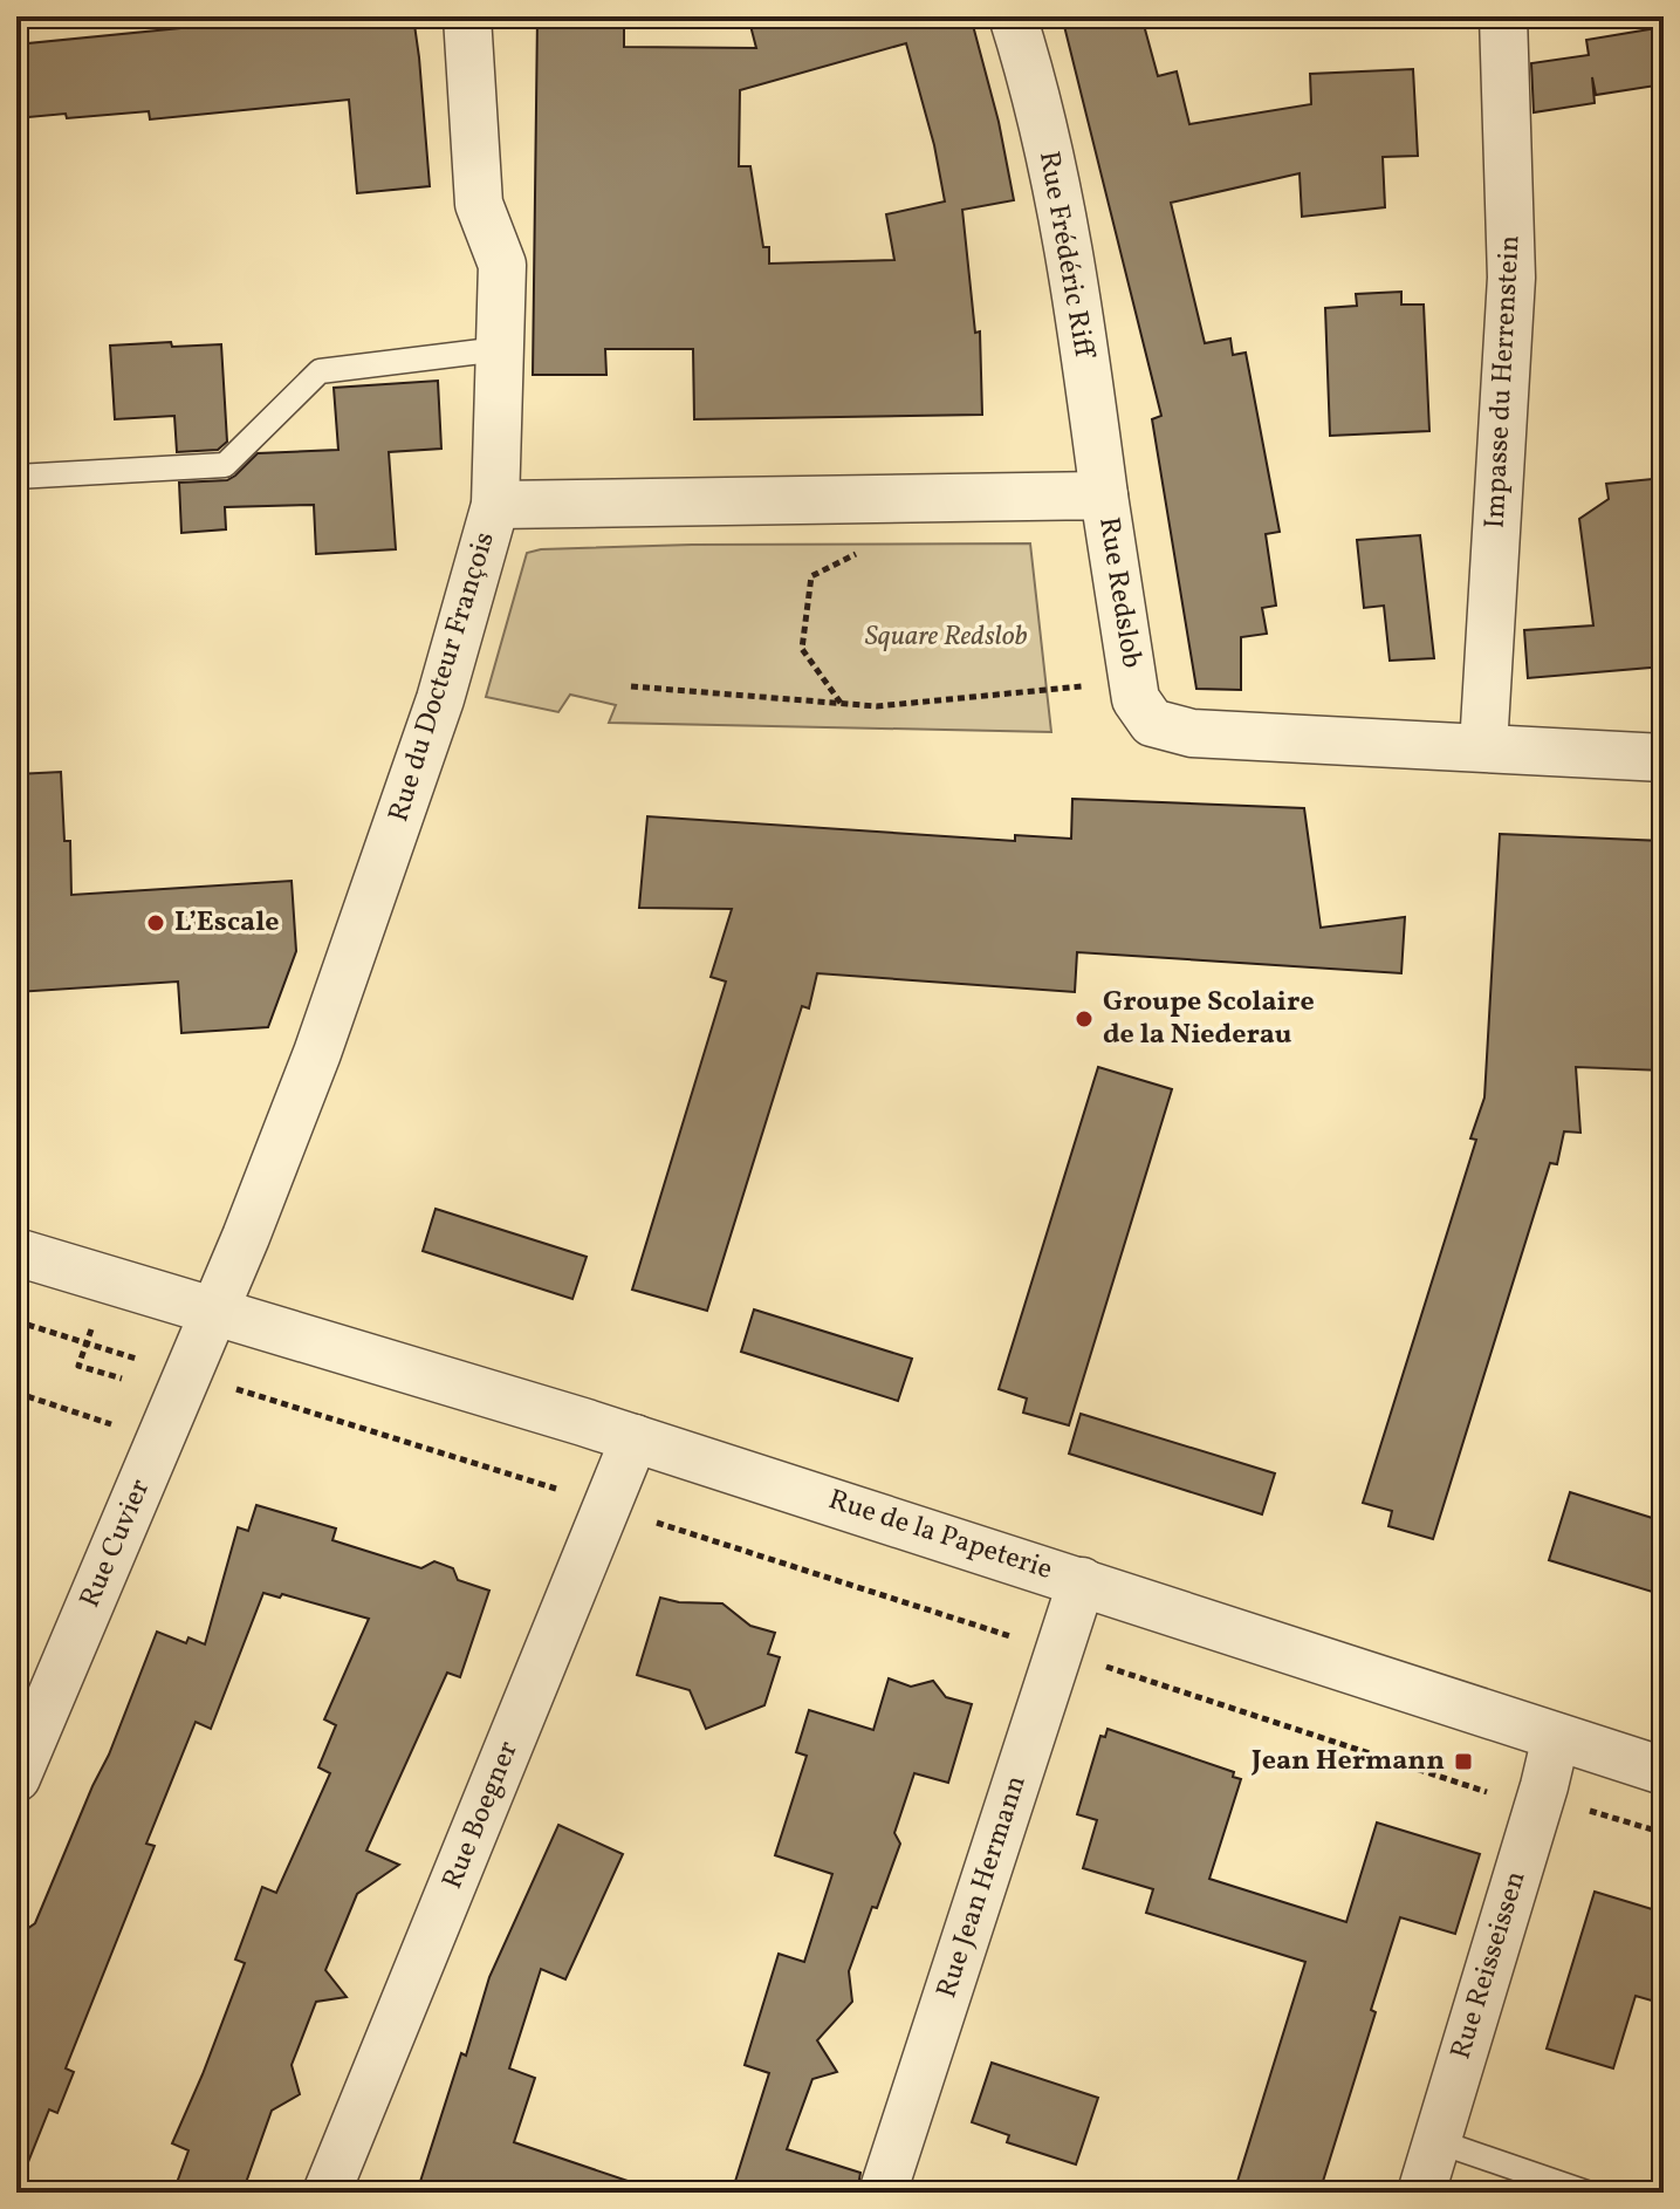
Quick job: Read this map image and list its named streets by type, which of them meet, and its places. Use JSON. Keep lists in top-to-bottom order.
{
  "streets": {
    "street": [
      "Rue Frédéric Riff",
      "Impasse du Herrenstein",
      "Rue Redslob",
      "Rue du Docteur François",
      "Rue de la Papeterie",
      "Rue Cuvier",
      "Rue Boegner",
      "Rue Jean Hermann",
      "Rue Reisseissen"
    ]
  },
  "crossings": [
    ["Rue Frédéric Riff", "Rue Redslob"],
    ["Impasse du Herrenstein", "Rue Redslob"],
    ["Rue Redslob", "Rue du Docteur François"],
    ["Rue du Docteur François", "Rue de la Papeterie"],
    ["Rue du Docteur François", "Rue Cuvier"],
    ["Rue de la Papeterie", "Rue Cuvier"],
    ["Rue de la Papeterie", "Rue Boegner"],
    ["Rue de la Papeterie", "Rue Jean Hermann"],
    ["Rue de la Papeterie", "Rue Reisseissen"]
  ],
  "parks": ["Square Redslob"],
  "places": {
    "other": ["L’Escale", "Groupe Scolaire de la Niederau"],
    "transit": ["Jean Hermann"]
  }
}
